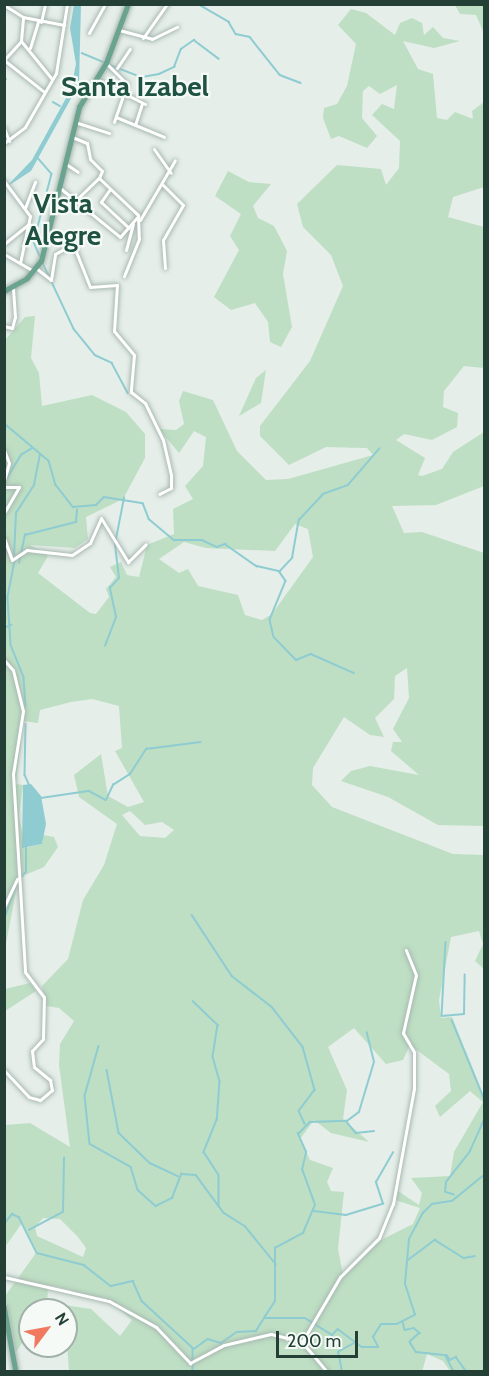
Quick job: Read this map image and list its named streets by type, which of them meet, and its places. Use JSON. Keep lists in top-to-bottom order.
{
  "districts": ["Santa Izabel", "Vista Alegre"],
  "scale_bar": "200 m",
  "north": "top right"
}
